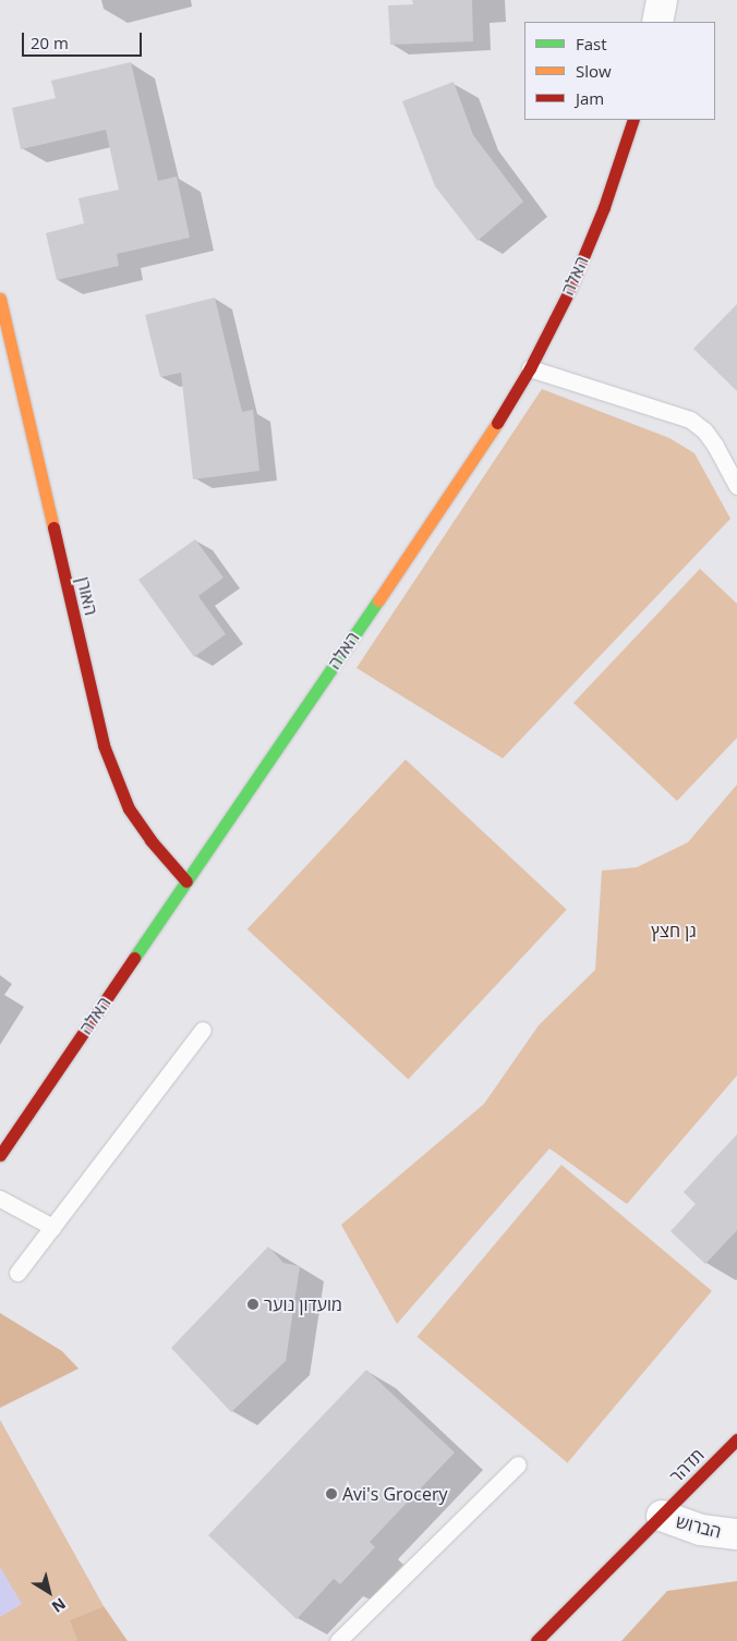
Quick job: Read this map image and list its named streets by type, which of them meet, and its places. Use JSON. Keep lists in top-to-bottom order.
{
  "streets": {
    "street": [
      "האלה",
      "האורן",
      "תדהר",
      "הברוש"
    ]
  },
  "crossings": [
    ["האלה", "האורן"],
    ["תדהר", "הברוש"]
  ],
  "parks": ["גן חצץ"],
  "places": ["מועדון נוער", "Avi's Grocery"],
  "legend": ["Fast", "Slow", "Jam"],
  "scale_bar": "20 m",
  "north": "bottom right"
}
